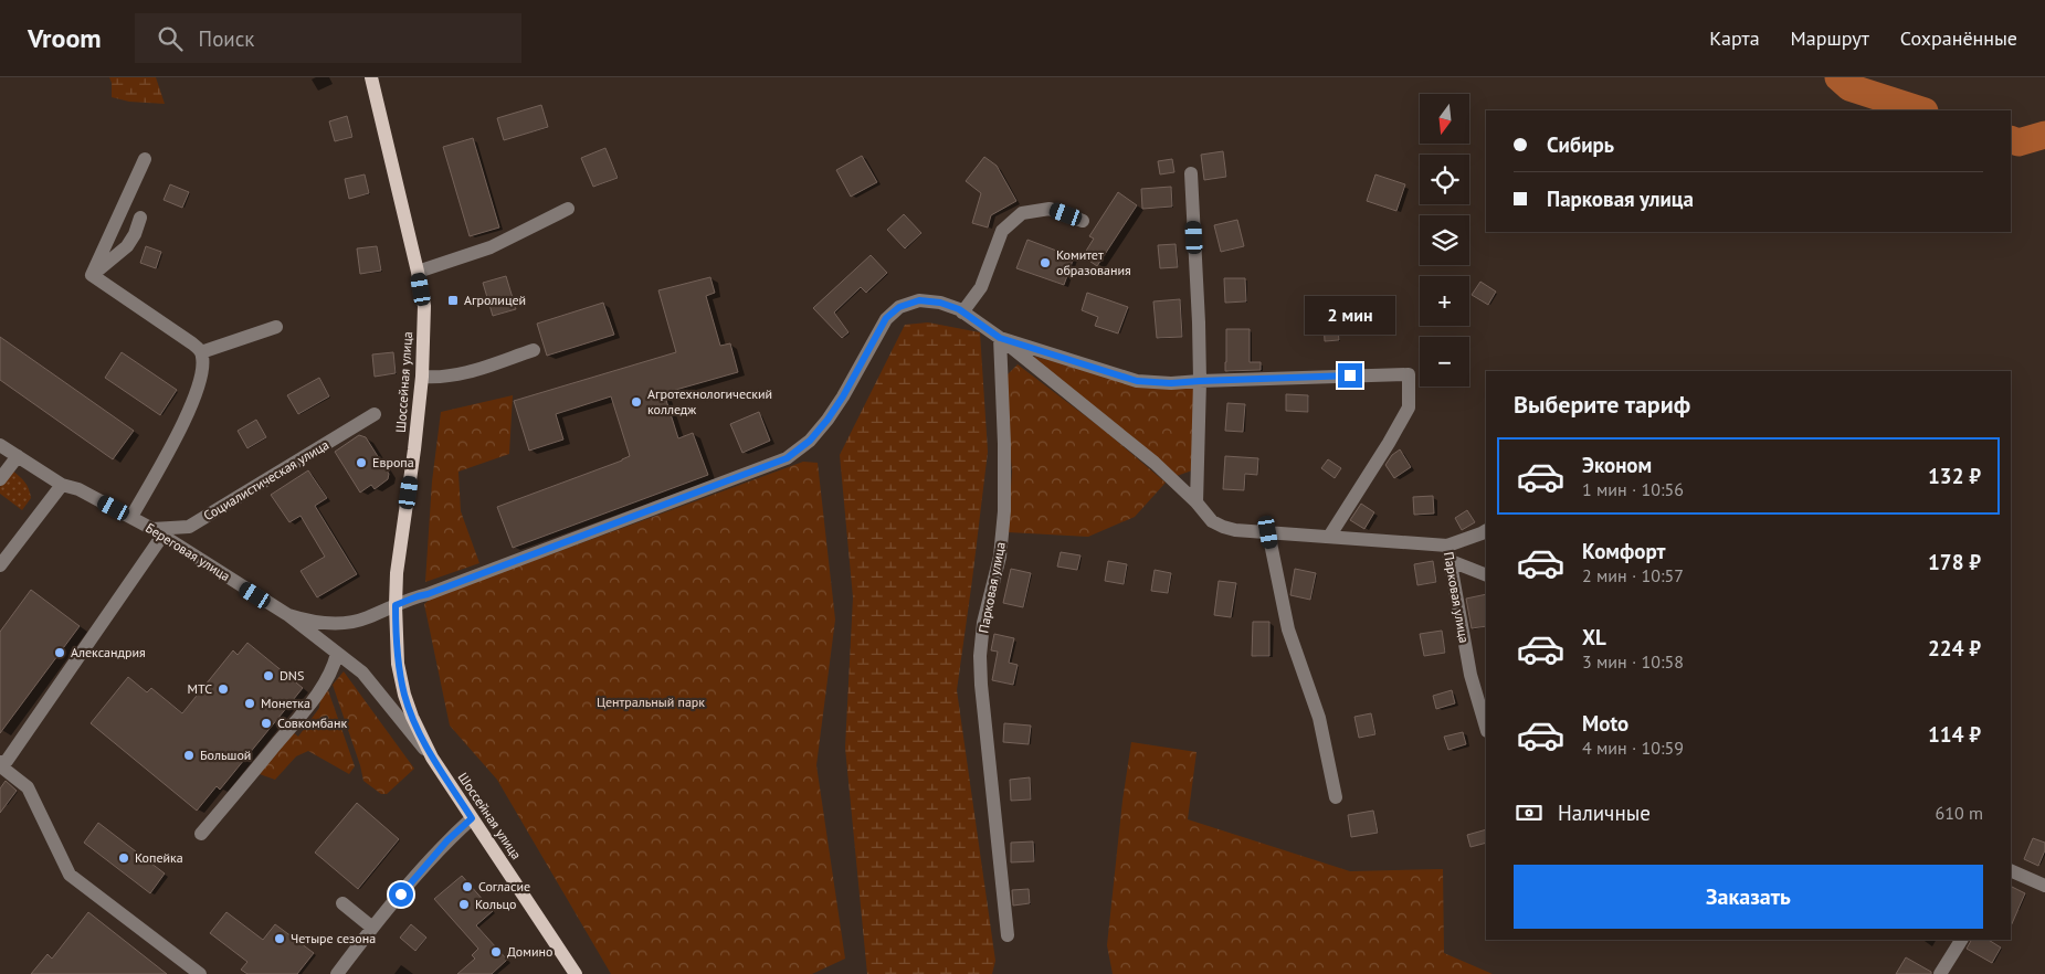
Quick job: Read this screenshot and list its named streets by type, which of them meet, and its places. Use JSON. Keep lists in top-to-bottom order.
{
  "streets": {
    "main road": ["Шоссейная улица"],
    "street": ["Социалистическая улица", "Береговая улица", "Парковая улица"]
  },
  "crossings": [
    ["Шоссейная улица", "Береговая улица"],
    ["Шоссейная улица", "Парковая улица"],
    ["Социалистическая улица", "Береговая улица"],
    ["Береговая улица", "Парковая улица"]
  ],
  "parks": ["Центральный парк"],
  "places": {
    "other": [
      "Комитет образования",
      "Агротехнологический колледж",
      "Европа",
      "Александрия",
      "DNS",
      "МТС",
      "Монетка",
      "Совкомбанк",
      "Большой",
      "Копейка",
      "Согласие",
      "Кольцо",
      "Четыре сезона",
      "Домино"
    ],
    "transit": ["Агролицей"]
  },
  "north": "bottom",
  "page": {
    "header": "Vroom",
    "search": "Поиск",
    "nav": ["Карта", "Маршрут", "Сохранённые"],
    "map_buttons": ["+", "−"],
    "banner": ["Сибирь", "Парковая улица"],
    "bubble": "2 мин",
    "heading": "Выберите тариф",
    "list": [
      {
        "name": "Эконом",
        "note": "1 мин · 10:56",
        "value": "132 ₽"
      },
      {
        "name": "Комфорт",
        "note": "2 мин · 10:57",
        "value": "178 ₽"
      },
      {
        "name": "XL",
        "note": "3 мин · 10:58",
        "value": "224 ₽"
      },
      {
        "name": "Moto",
        "note": "4 мин · 10:59",
        "value": "114 ₽"
      }
    ],
    "pay": ["Наличные", "610 m"],
    "buttons": "Заказать"
  }
}
